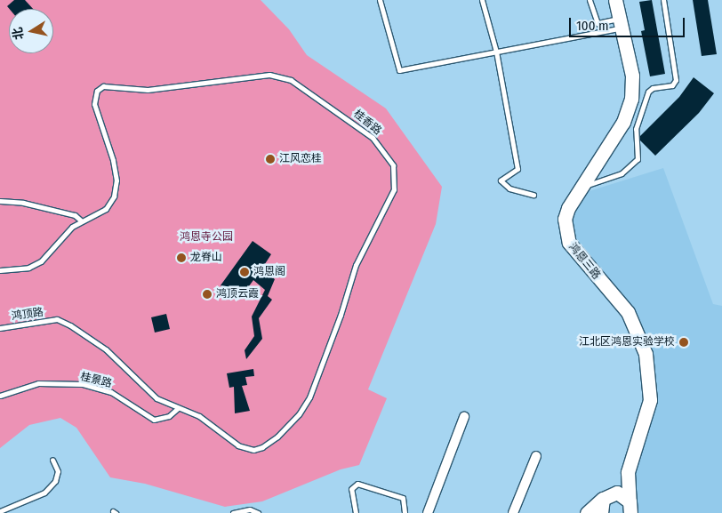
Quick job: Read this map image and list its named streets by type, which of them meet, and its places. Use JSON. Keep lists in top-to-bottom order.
{
  "streets": {
    "street": ["鸿恩三路"],
    "lane": ["桂香路", "鸿顶路", "桂景路"]
  },
  "crossings": [
    ["桂香路", "鸿顶路"],
    ["桂香路", "桂景路"]
  ],
  "parks": ["鸿恩寺公园"],
  "places": [
    "江风恋桂",
    "龙脊山",
    "鸿恩阁",
    "鸿顶云霞",
    "江北区鸿恩实验学校"
  ],
  "scale_bar": "100 m",
  "north": "left"
}
